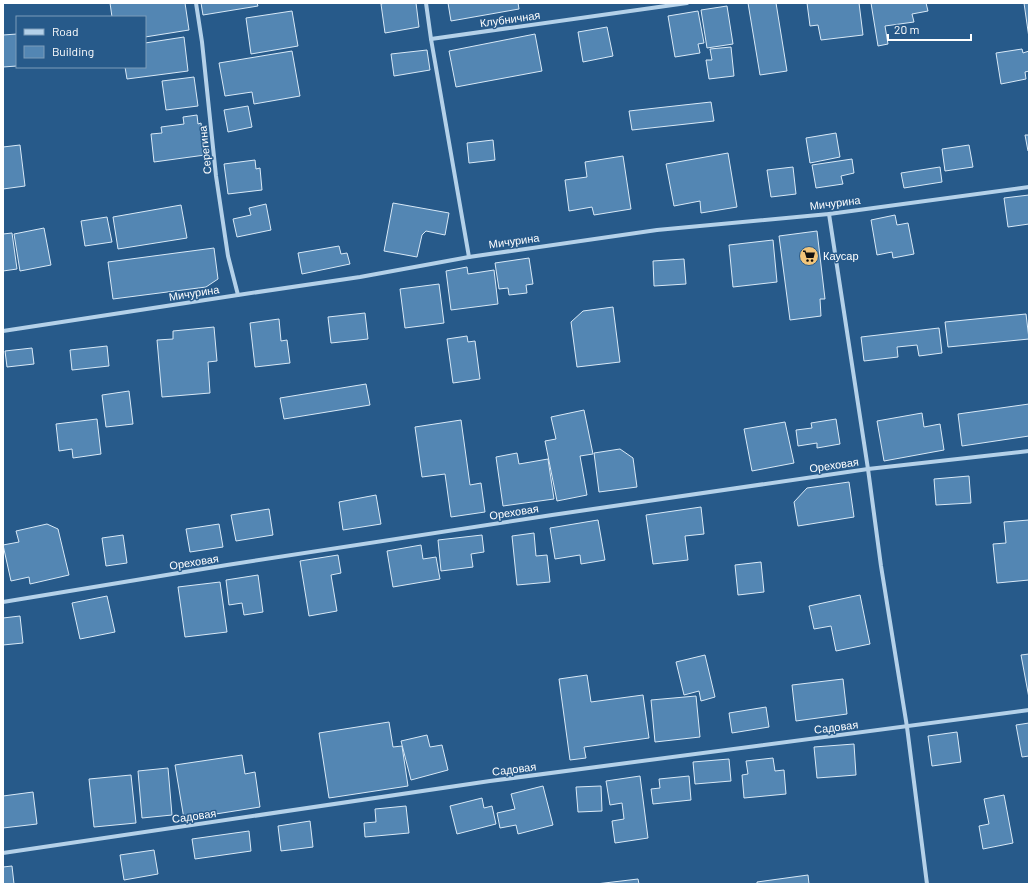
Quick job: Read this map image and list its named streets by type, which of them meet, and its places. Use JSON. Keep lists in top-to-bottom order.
{
  "streets": {
    "street": [
      "Клубничная",
      "Серегина",
      "Мичурина",
      "Ореховая",
      "Садовая"
    ]
  },
  "crossings": [
    ["Серегина", "Мичурина"]
  ],
  "places": {
    "supermarket": ["Каусар"]
  },
  "legend": ["Road", "Building"],
  "scale_bar": "20 m"
}
